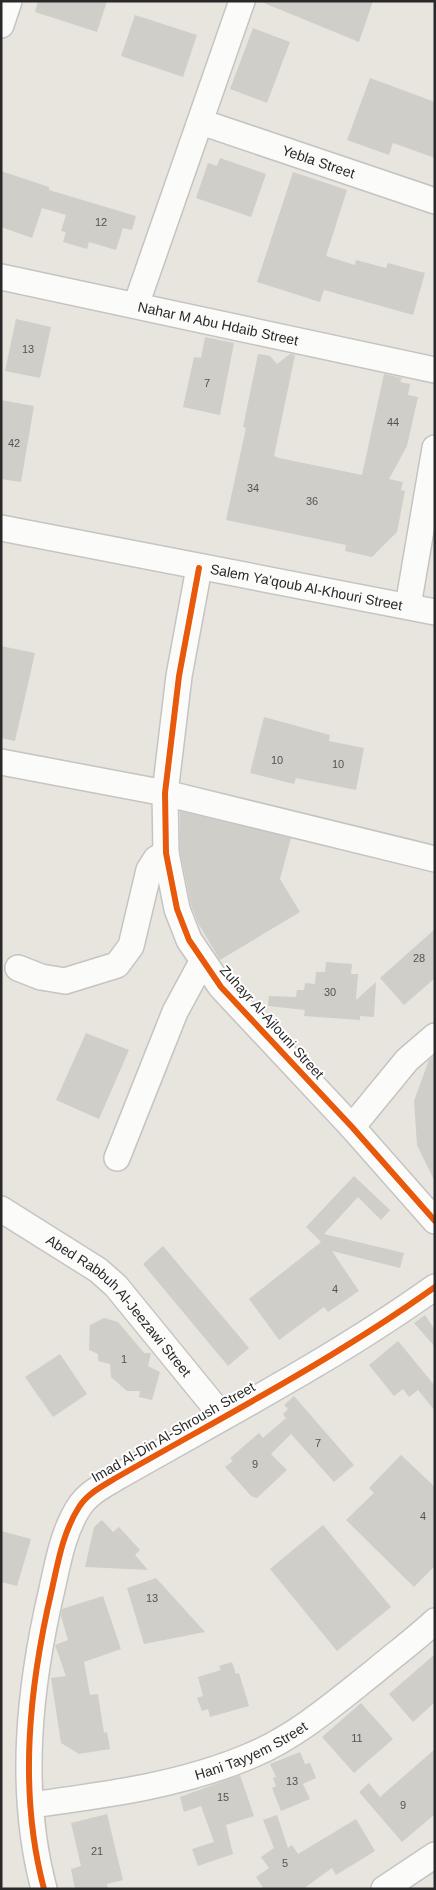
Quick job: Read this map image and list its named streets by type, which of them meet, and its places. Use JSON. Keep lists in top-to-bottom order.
{
  "streets": {
    "street": [
      "Yebla Street",
      "Nahar M Abu Hdaib Street",
      "Salem Ya'qoub Al-Khouri Street",
      "Zuhayr Al-Ajlouni Street",
      "Abed Rabbuh Al-Jeezawi Street",
      "Imad Al-Din Al-Shroush Street",
      "Hani Tayyem Street"
    ]
  },
  "crossings": [
    ["Salem Ya'qoub Al-Khouri Street", "Zuhayr Al-Ajlouni Street"],
    ["Abed Rabbuh Al-Jeezawi Street", "Imad Al-Din Al-Shroush Street"],
    ["Imad Al-Din Al-Shroush Street", "Hani Tayyem Street"]
  ],
  "house_numbers": [
    "12",
    "13",
    "7",
    "44",
    "42",
    "34",
    "36",
    "10",
    "10",
    "28",
    "30",
    "4",
    "1",
    "7",
    "9",
    "4",
    "13",
    "11",
    "13",
    "15",
    "9",
    "21",
    "5"
  ]
}
